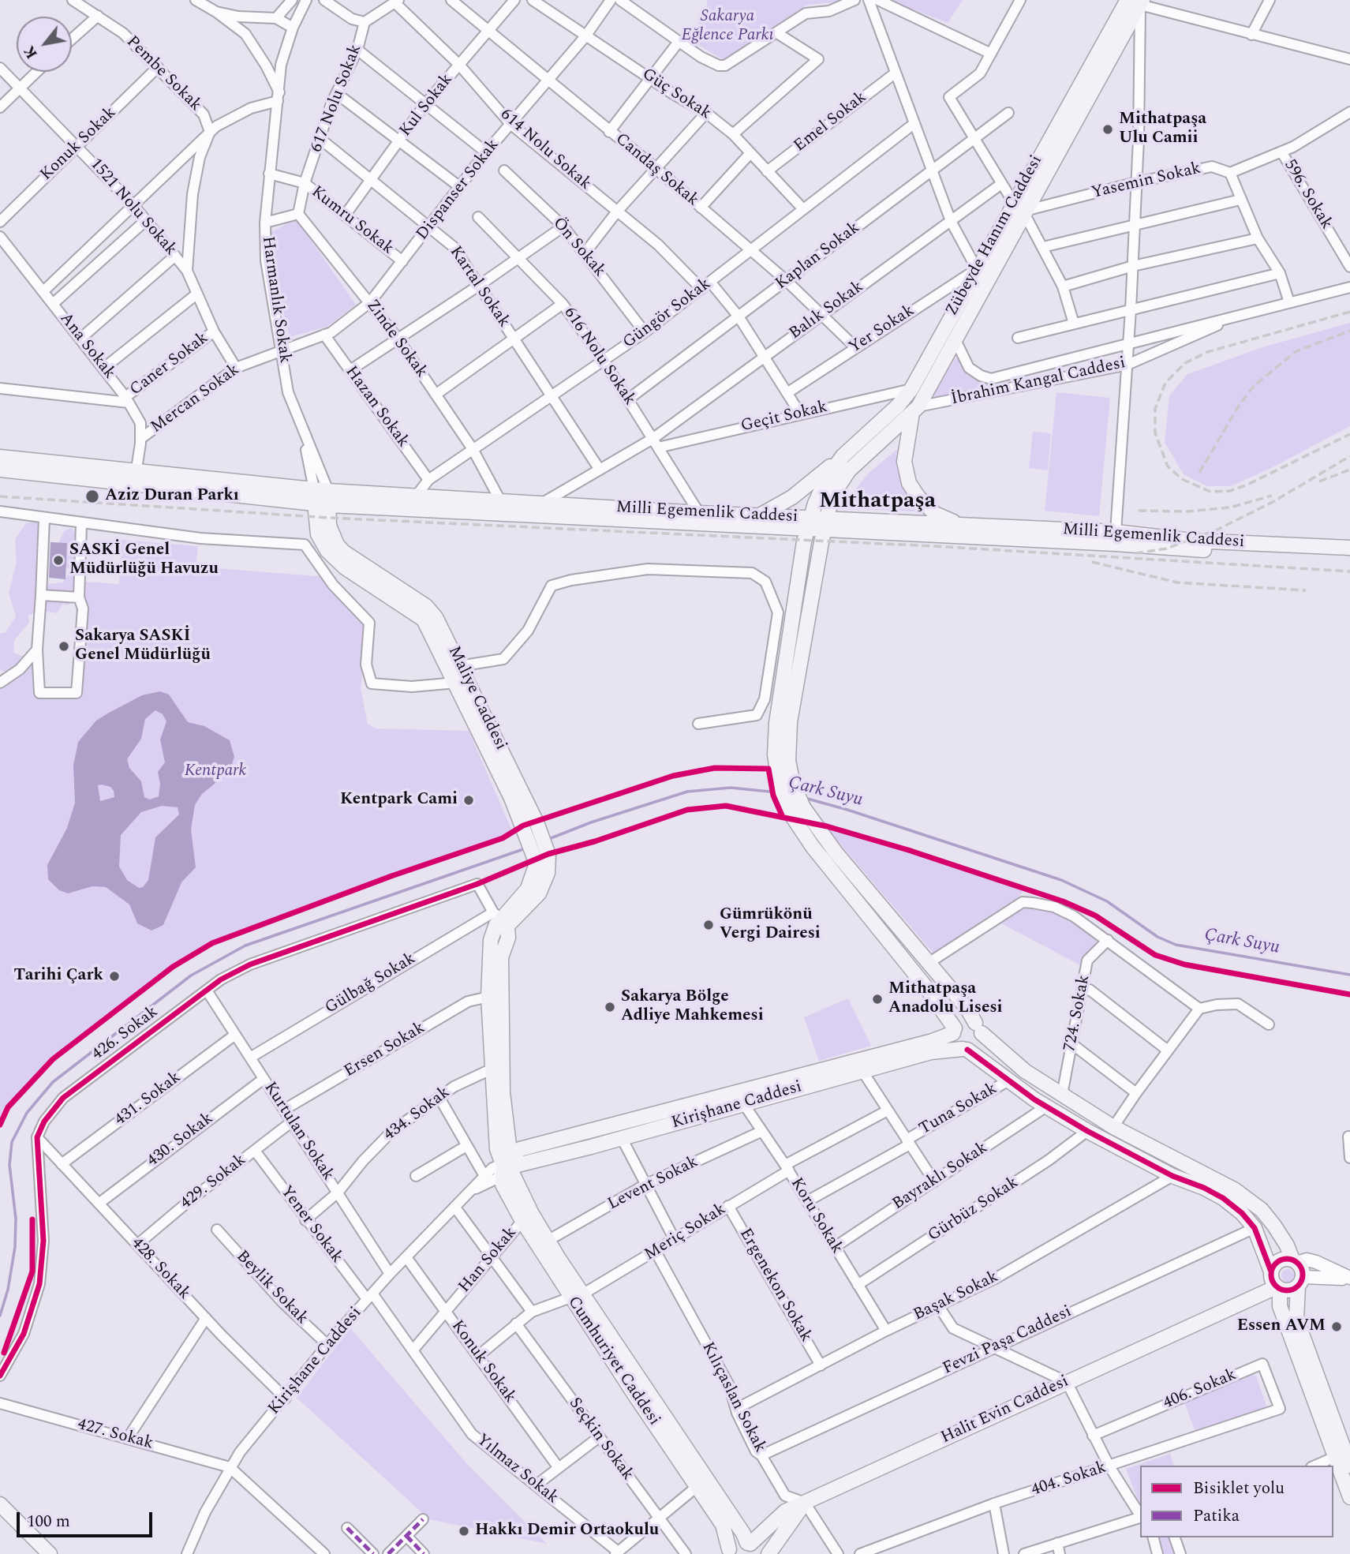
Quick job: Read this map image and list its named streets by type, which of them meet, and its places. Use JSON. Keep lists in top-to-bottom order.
{
  "streets": {
    "main road": [
      "Zübeyde Hanım Caddesi",
      "Milli Egemenlik Caddesi",
      "Maliye Caddesi",
      "Kirişhane Caddesi",
      "Cumhuriyet Caddesi",
      "Halit Evin Caddesi"
    ],
    "street": [
      "Pembe Sokak",
      "Güç Sokak",
      "617 Nolu Sokak",
      "Kul Sokak",
      "Emel Sokak",
      "Konuk Sokak",
      "614 Nolu Sokak",
      "Candaş Sokak",
      "Yasemin Sokak",
      "Dispanser Sokak",
      "596. Sokak",
      "1521 Nolu Sokak",
      "Kumru Sokak",
      "Ön Sokak",
      "Kaplan Sokak",
      "Kartal Sokak",
      "Harmanlık Sokak",
      "Balık Sokak",
      "Güngör Sokak",
      "Yer Sokak",
      "Zinde Sokak",
      "Ana Sokak",
      "616 Nolu Sokak",
      "Caner Sokak",
      "İbrahim Kangal Caddesi",
      "Mercan Sokak",
      "Hazan Sokak",
      "Geçit Sokak",
      "Gülbağ Sokak",
      "724. Sokak",
      "426. Sokak",
      "Ersen Sokak",
      "431. Sokak",
      "Tuna Sokak",
      "434. Sokak",
      "Kurtulan Sokak",
      "430. Sokak",
      "Bayraklı Sokak",
      "429. Sokak",
      "Levent Sokak",
      "Gürbüz Sokak",
      "Koru Sokak",
      "Yener Sokak",
      "Meriç Sokak",
      "Han Sokak",
      "428. Sokak",
      "Ergenekon Sokak",
      "Beylik Sokak",
      "Başak Sokak",
      "Fevzi Paşa Caddesi",
      "406. Sokak",
      "Kılıçaslan Sokak",
      "427. Sokak",
      "Seçkin Sokak",
      "Yılmaz Sokak",
      "404. Sokak"
    ]
  },
  "crossings": [
    ["Pembe Sokak", "Konuk Sokak"],
    ["Pembe Sokak", "1521 Nolu Sokak"],
    ["Güç Sokak", "Emel Sokak"],
    ["Güç Sokak", "Dispanser Sokak"],
    ["Güç Sokak", "Güngör Sokak"],
    ["617 Nolu Sokak", "614 Nolu Sokak"],
    ["617 Nolu Sokak", "Kumru Sokak"],
    ["617 Nolu Sokak", "Kartal Sokak"],
    ["617 Nolu Sokak", "Zinde Sokak"],
    ["Kul Sokak", "614 Nolu Sokak"],
    ["Kul Sokak", "Candaş Sokak"],
    ["Kul Sokak", "Kumru Sokak"],
    ["Kul Sokak", "Kartal Sokak"],
    ["Konuk Sokak", "1521 Nolu Sokak"],
    ["Konuk Sokak", "Kirişhane Caddesi"],
    ["Konuk Sokak", "Meriç Sokak"],
    ["Konuk Sokak", "Han Sokak"],
    ["614 Nolu Sokak", "Dispanser Sokak"],
    ["614 Nolu Sokak", "Kaplan Sokak"],
    ["614 Nolu Sokak", "Balık Sokak"],
    ["614 Nolu Sokak", "Güngör Sokak"],
    ["614 Nolu Sokak", "Yer Sokak"],
    ["614 Nolu Sokak", "Geçit Sokak"],
    ["Candaş Sokak", "Dispanser Sokak"],
    ["Candaş Sokak", "Kaplan Sokak"],
    ["Candaş Sokak", "Balık Sokak"],
    ["Candaş Sokak", "Güngör Sokak"],
    ["Candaş Sokak", "Yer Sokak"],
    ["Yasemin Sokak", "Zübeyde Hanım Caddesi"],
    ["Dispanser Sokak", "Kumru Sokak"],
    ["Dispanser Sokak", "Kartal Sokak"],
    ["Dispanser Sokak", "Harmanlık Sokak"],
    ["Dispanser Sokak", "Zinde Sokak"],
    ["Dispanser Sokak", "Mercan Sokak"],
    ["Dispanser Sokak", "Hazan Sokak"],
    ["1521 Nolu Sokak", "Caner Sokak"],
    ["1521 Nolu Sokak", "Mercan Sokak"],
    ["Kumru Sokak", "Harmanlık Sokak"],
    ["Zübeyde Hanım Caddesi", "Yer Sokak"],
    ["Zübeyde Hanım Caddesi", "İbrahim Kangal Caddesi"],
    ["Zübeyde Hanım Caddesi", "Geçit Sokak"],
    ["Zübeyde Hanım Caddesi", "Milli Egemenlik Caddesi"],
    ["Ön Sokak", "Güngör Sokak"],
    ["Kaplan Sokak", "616 Nolu Sokak"],
    ["Kartal Sokak", "Güngör Sokak"],
    ["Kartal Sokak", "Geçit Sokak"],
    ["Harmanlık Sokak", "Mercan Sokak"],
    ["Harmanlık Sokak", "Milli Egemenlik Caddesi"],
    ["Harmanlık Sokak", "Maliye Caddesi"],
    ["Balık Sokak", "616 Nolu Sokak"],
    ["Balık Sokak", "Geçit Sokak"],
    ["Güngör Sokak", "Zinde Sokak"],
    ["Güngör Sokak", "616 Nolu Sokak"],
    ["Güngör Sokak", "Hazan Sokak"],
    ["Güngör Sokak", "Milli Egemenlik Caddesi"],
    ["Zinde Sokak", "Milli Egemenlik Caddesi"],
    ["Ana Sokak", "Caner Sokak"],
    ["Ana Sokak", "Mercan Sokak"],
    ["Ana Sokak", "Milli Egemenlik Caddesi"],
    ["616 Nolu Sokak", "Geçit Sokak"],
    ["616 Nolu Sokak", "Milli Egemenlik Caddesi"],
    ["Geçit Sokak", "Milli Egemenlik Caddesi"],
    ["Milli Egemenlik Caddesi", "Maliye Caddesi"],
    ["Maliye Caddesi", "Gülbağ Sokak"],
    ["Maliye Caddesi", "426. Sokak"],
    ["Maliye Caddesi", "Ersen Sokak"],
    ["Maliye Caddesi", "Kirişhane Caddesi"],
    ["Maliye Caddesi", "434. Sokak"],
    ["Maliye Caddesi", "Cumhuriyet Caddesi"],
    ["Gülbağ Sokak", "426. Sokak"],
    ["Gülbağ Sokak", "Kurtulan Sokak"],
    ["426. Sokak", "Kurtulan Sokak"],
    ["426. Sokak", "428. Sokak"],
    ["Ersen Sokak", "Kurtulan Sokak"],
    ["431. Sokak", "Kurtulan Sokak"],
    ["431. Sokak", "428. Sokak"],
    ["Kirişhane Caddesi", "Kurtulan Sokak"],
    ["Kirişhane Caddesi", "Koru Sokak"],
    ["Kirişhane Caddesi", "Yener Sokak"],
    ["Kirişhane Caddesi", "428. Sokak"],
    ["Kirişhane Caddesi", "Beylik Sokak"],
    ["Kirişhane Caddesi", "Cumhuriyet Caddesi"],
    ["Kirişhane Caddesi", "427. Sokak"],
    ["Kirişhane Caddesi", "Yılmaz Sokak"],
    ["Tuna Sokak", "Koru Sokak"],
    ["434. Sokak", "Kurtulan Sokak"],
    ["434. Sokak", "Yener Sokak"],
    ["Kurtulan Sokak", "430. Sokak"],
    ["Kurtulan Sokak", "429. Sokak"],
    ["430. Sokak", "428. Sokak"],
    ["Bayraklı Sokak", "Koru Sokak"],
    ["429. Sokak", "Yener Sokak"],
    ["429. Sokak", "428. Sokak"],
    ["Levent Sokak", "Koru Sokak"],
    ["Levent Sokak", "Cumhuriyet Caddesi"],
    ["Gürbüz Sokak", "Koru Sokak"],
    ["Koru Sokak", "Meriç Sokak"],
    ["Koru Sokak", "Başak Sokak"],
    ["Yener Sokak", "Yılmaz Sokak"],
    ["Meriç Sokak", "Ergenekon Sokak"],
    ["Meriç Sokak", "Cumhuriyet Caddesi"],
    ["Meriç Sokak", "Kılıçaslan Sokak"],
    ["Meriç Sokak", "Seçkin Sokak"],
    ["Han Sokak", "Cumhuriyet Caddesi"],
    ["Han Sokak", "Yılmaz Sokak"],
    ["Ergenekon Sokak", "Başak Sokak"],
    ["Başak Sokak", "Kılıçaslan Sokak"],
    ["Fevzi Paşa Caddesi", "Kılıçaslan Sokak"],
    ["Cumhuriyet Caddesi", "Halit Evin Caddesi"],
    ["406. Sokak", "404. Sokak"],
    ["Kılıçaslan Sokak", "Halit Evin Caddesi"]
  ],
  "districts": ["Mithatpaşa"],
  "water": ["Çark Suyu"],
  "parks": ["Sakarya Eğlence Parkı", "Kentpark"],
  "places": [
    "Mithatpaşa Ulu Camii",
    "Aziz Duran Parkı",
    "SASKİ Genel Müdürlüğü Havuzu",
    "Sakarya SASKİ Genel Müdürlüğü",
    "Kentpark Cami",
    "Gümrükönü Vergi Dairesi",
    "Tarihi Çark",
    "Mithatpaşa Anadolu Lisesi",
    "Sakarya Bölge Adliye Mahkemesi",
    "Essen AVM",
    "Hakkı Demir Ortaokulu"
  ],
  "legend": ["Bisiklet yolu", "Patika"],
  "scale_bar": "100 m",
  "north": "bottom left"
}
